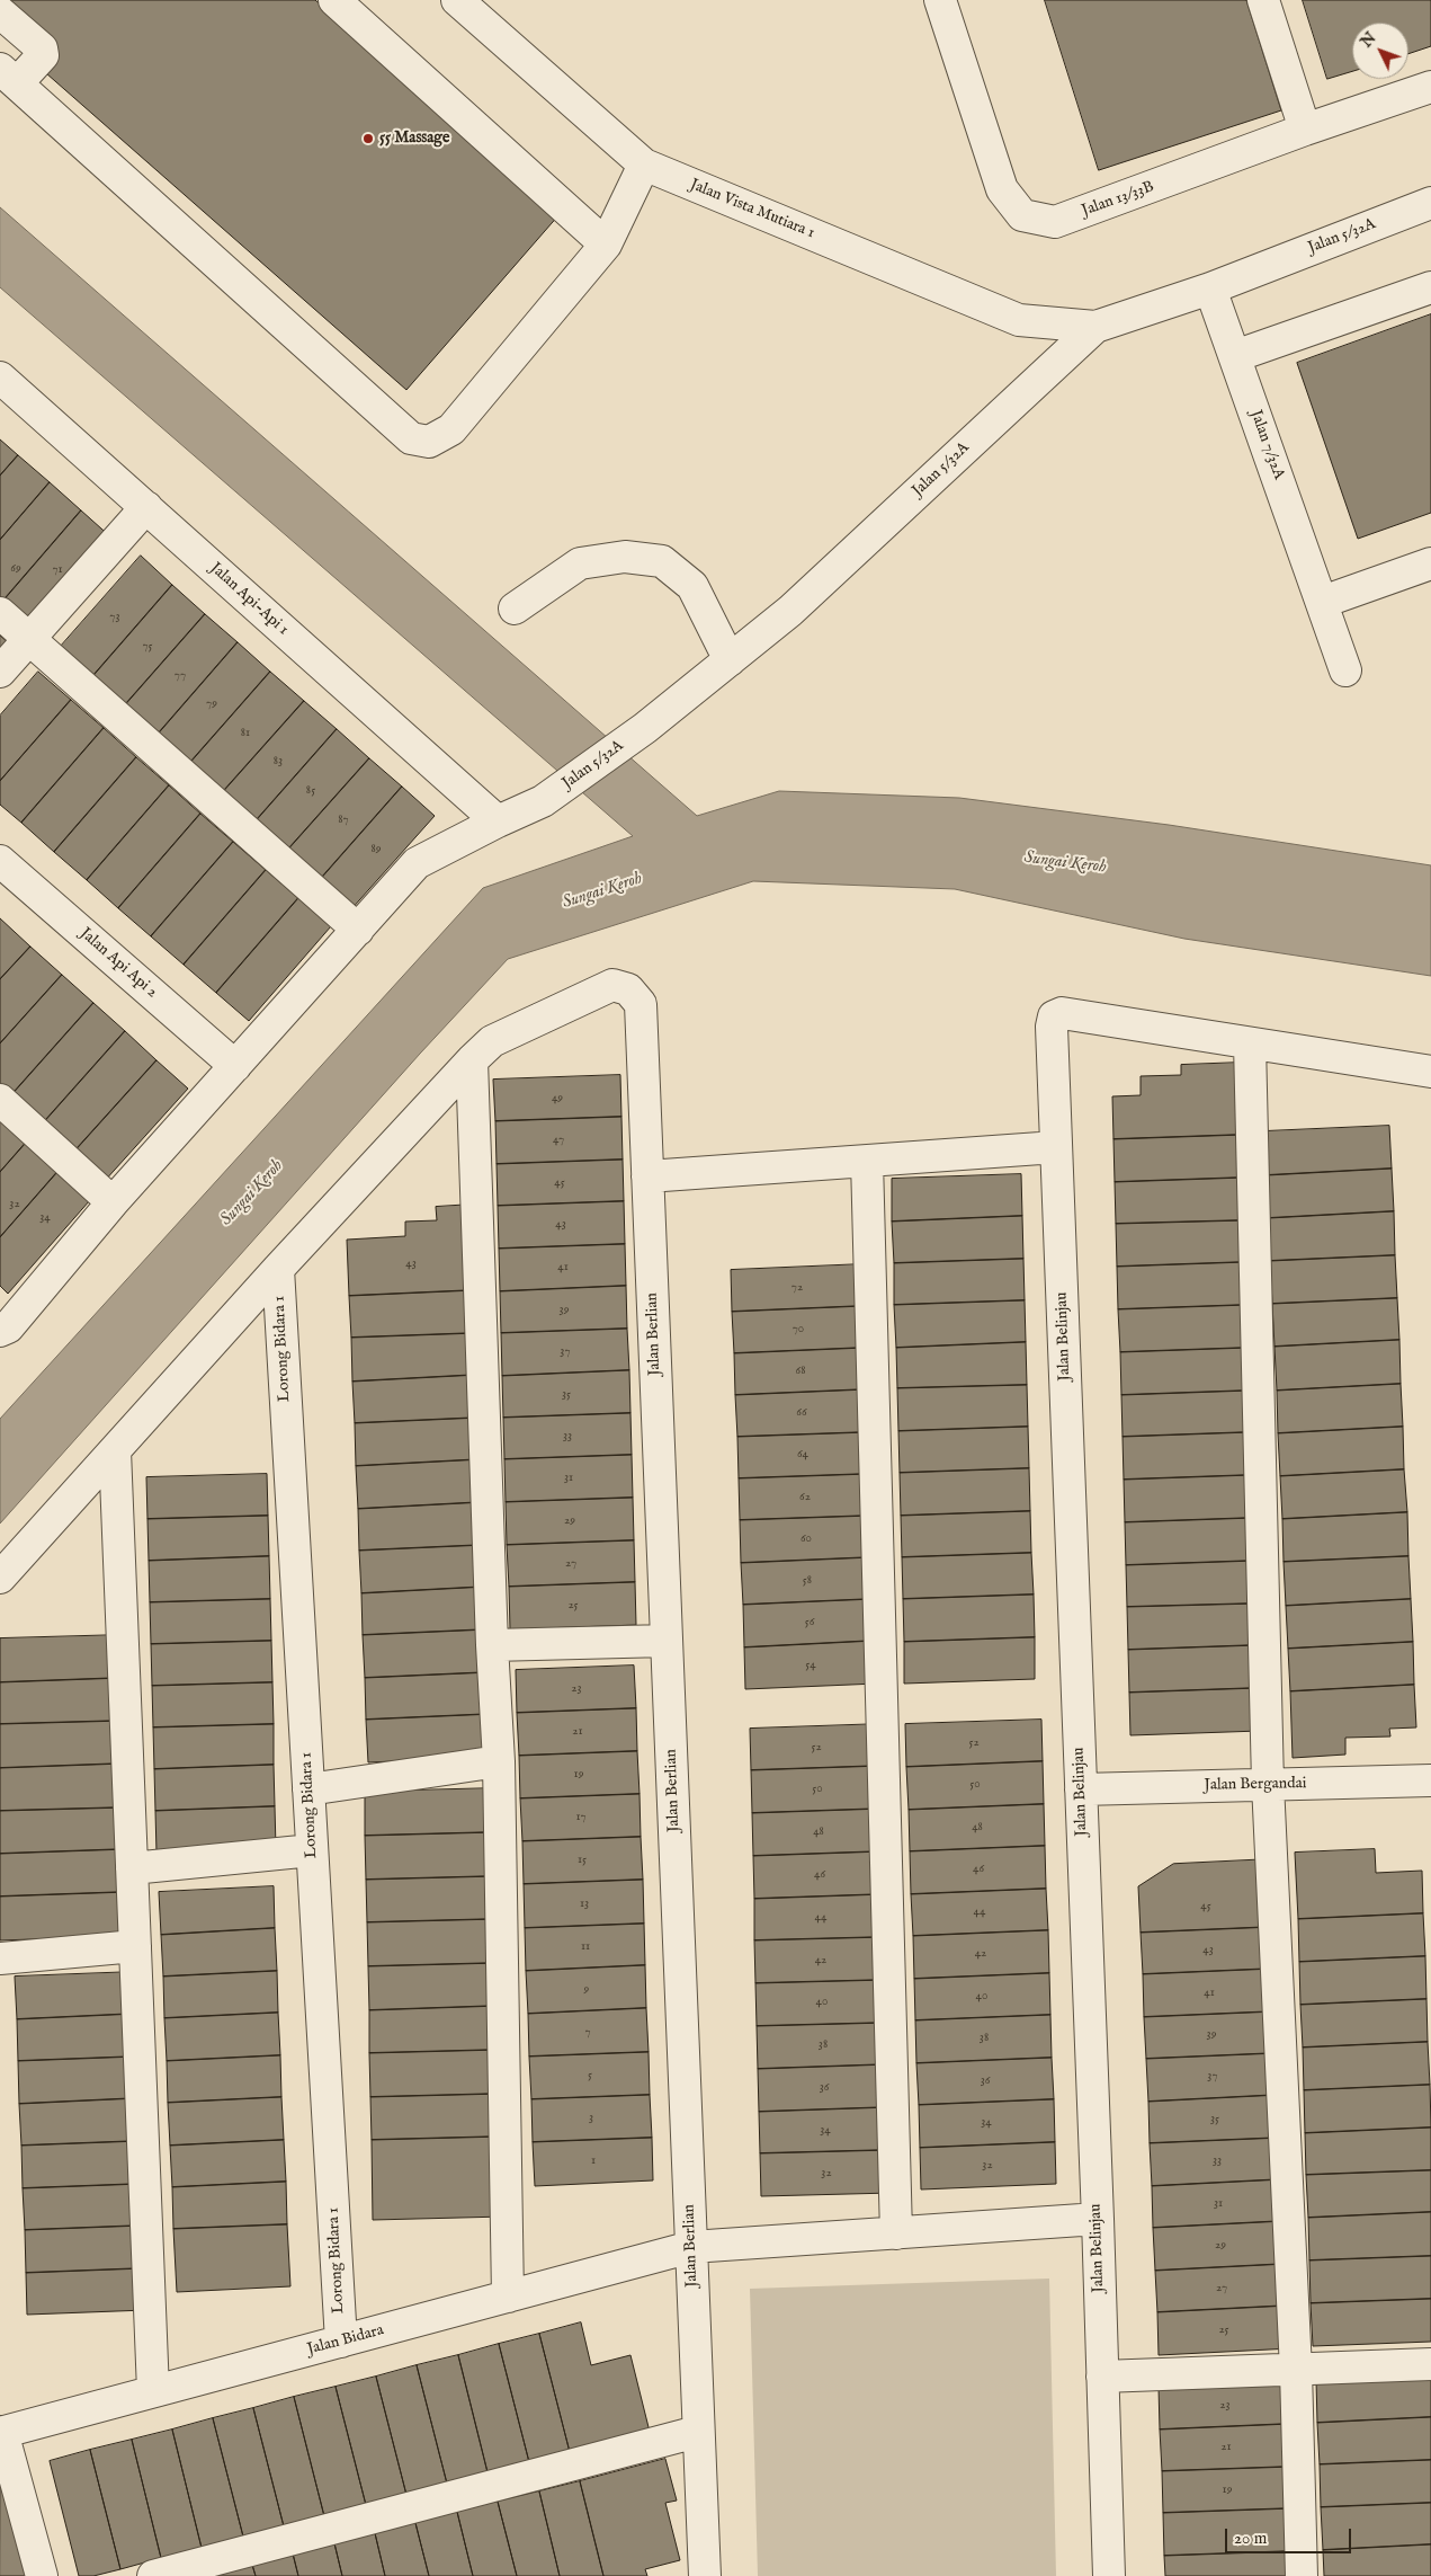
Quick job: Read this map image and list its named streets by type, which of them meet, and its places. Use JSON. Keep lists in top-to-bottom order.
{
  "streets": {
    "street": [
      "Jalan 13/33B",
      "Jalan Vista Mutiara 1",
      "Jalan 5/32A",
      "Jalan 7/32A",
      "Jalan Api-Api 1",
      "Jalan Api Api 2",
      "Jalan Berlian",
      "Jalan Belinjau",
      "Lorong Bidara 1",
      "Jalan Bergandai",
      "Jalan Bidara"
    ]
  },
  "crossings": [
    ["Jalan Vista Mutiara 1", "Jalan 5/32A"],
    ["Jalan 5/32A", "Jalan 7/32A"],
    ["Jalan 5/32A", "Jalan Api-Api 1"],
    ["Jalan 5/32A", "Jalan Api Api 2"],
    ["Jalan Berlian", "Jalan Bidara"],
    ["Jalan Belinjau", "Jalan Bergandai"],
    ["Jalan Belinjau", "Jalan Bidara"],
    ["Lorong Bidara 1", "Jalan Bidara"]
  ],
  "water": ["Sungai Keroh"],
  "places": ["55 Massage"],
  "house_numbers": [
    "69",
    "71",
    "73",
    "75",
    "77",
    "79",
    "81",
    "83",
    "85",
    "87",
    "89",
    "49",
    "47",
    "45",
    "32",
    "34",
    "43",
    "43",
    "41",
    "72",
    "39",
    "70",
    "37",
    "68",
    "35",
    "66",
    "33",
    "64",
    "31",
    "62",
    "29",
    "60",
    "27",
    "58",
    "25",
    "56",
    "54",
    "23",
    "21",
    "52",
    "52",
    "19",
    "50",
    "50",
    "17",
    "48",
    "48",
    "15",
    "46",
    "46",
    "13",
    "45",
    "44",
    "44",
    "11",
    "43",
    "42",
    "42",
    "9",
    "41",
    "40",
    "40",
    "7",
    "39",
    "38",
    "38",
    "5",
    "37",
    "36",
    "36",
    "3",
    "35",
    "34",
    "34",
    "1",
    "33",
    "32",
    "32",
    "31",
    "29",
    "27",
    "25",
    "23",
    "21",
    "19"
  ],
  "scale_bar": "20 m",
  "north": "top left"
}
